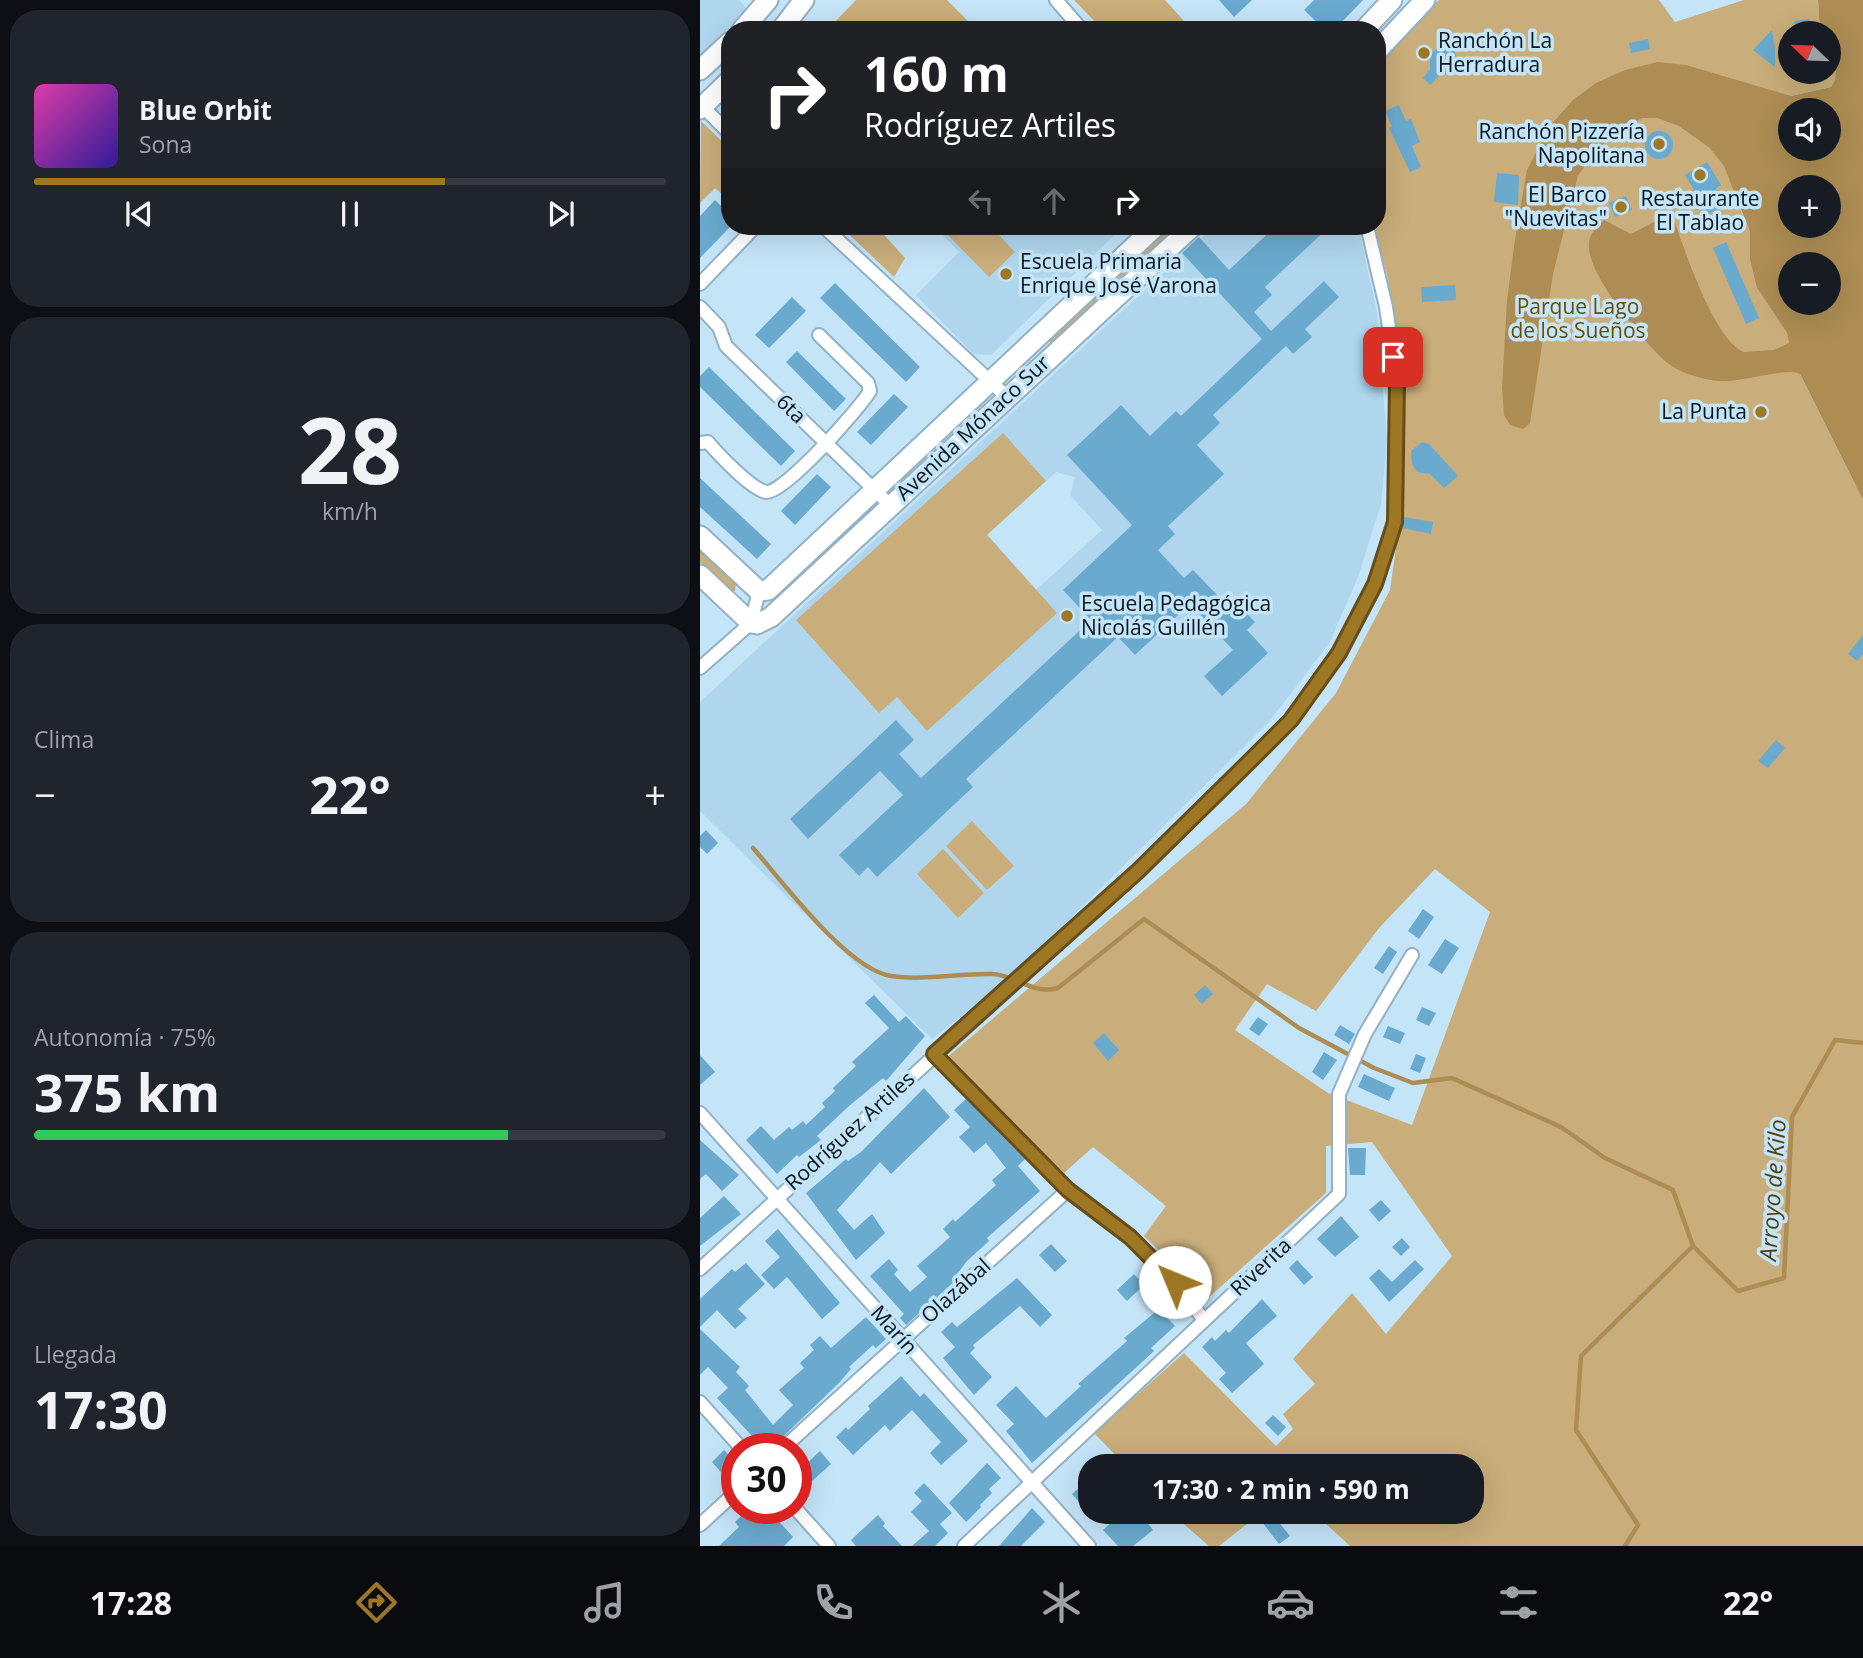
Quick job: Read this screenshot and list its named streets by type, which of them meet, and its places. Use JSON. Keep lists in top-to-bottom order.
{
  "streets": {
    "main road": ["Avenida Mónaco Sur"],
    "street": [
      "6ta",
      "Rodríguez Artiles",
      "Riverita",
      "Olazábal",
      "Marín"
    ]
  },
  "crossings": [
    ["6ta", "Avenida Mónaco Sur"],
    ["Rodríguez Artiles", "Marín"],
    ["Riverita", "Marín"],
    ["Olazábal", "Marín"]
  ],
  "water": ["Arroyo de Kilo"],
  "parks": ["Parque Lago de los Sueños"],
  "places": [
    "Ranchón La Herradura",
    "Ranchón Pizzería Napolitana",
    "Restaurante El Tablao",
    "El Barco \"Nuevitas\"",
    "Escuela Primaria Enrique José Varona",
    "La Punta",
    "Escuela Pedagógica Nicolás Guillén"
  ],
  "north": "top left",
  "page": {
    "map_buttons": ["+", "−"],
    "turn": ["160 m", "Rodríguez Artiles"],
    "song": ["Blue Orbit", "Sona"],
    "tile": [
      ["28", "km/h"],
      "Clima",
      ["Autonomía · 75%", "375 km"],
      ["Llegada", "17:30"]
    ],
    "heat": ["−", "22°", "+"],
    "limit": "30",
    "trip": "17:30 · 2 min · 590 m",
    "tabs": ["17:28", "22°"]
  }
}
